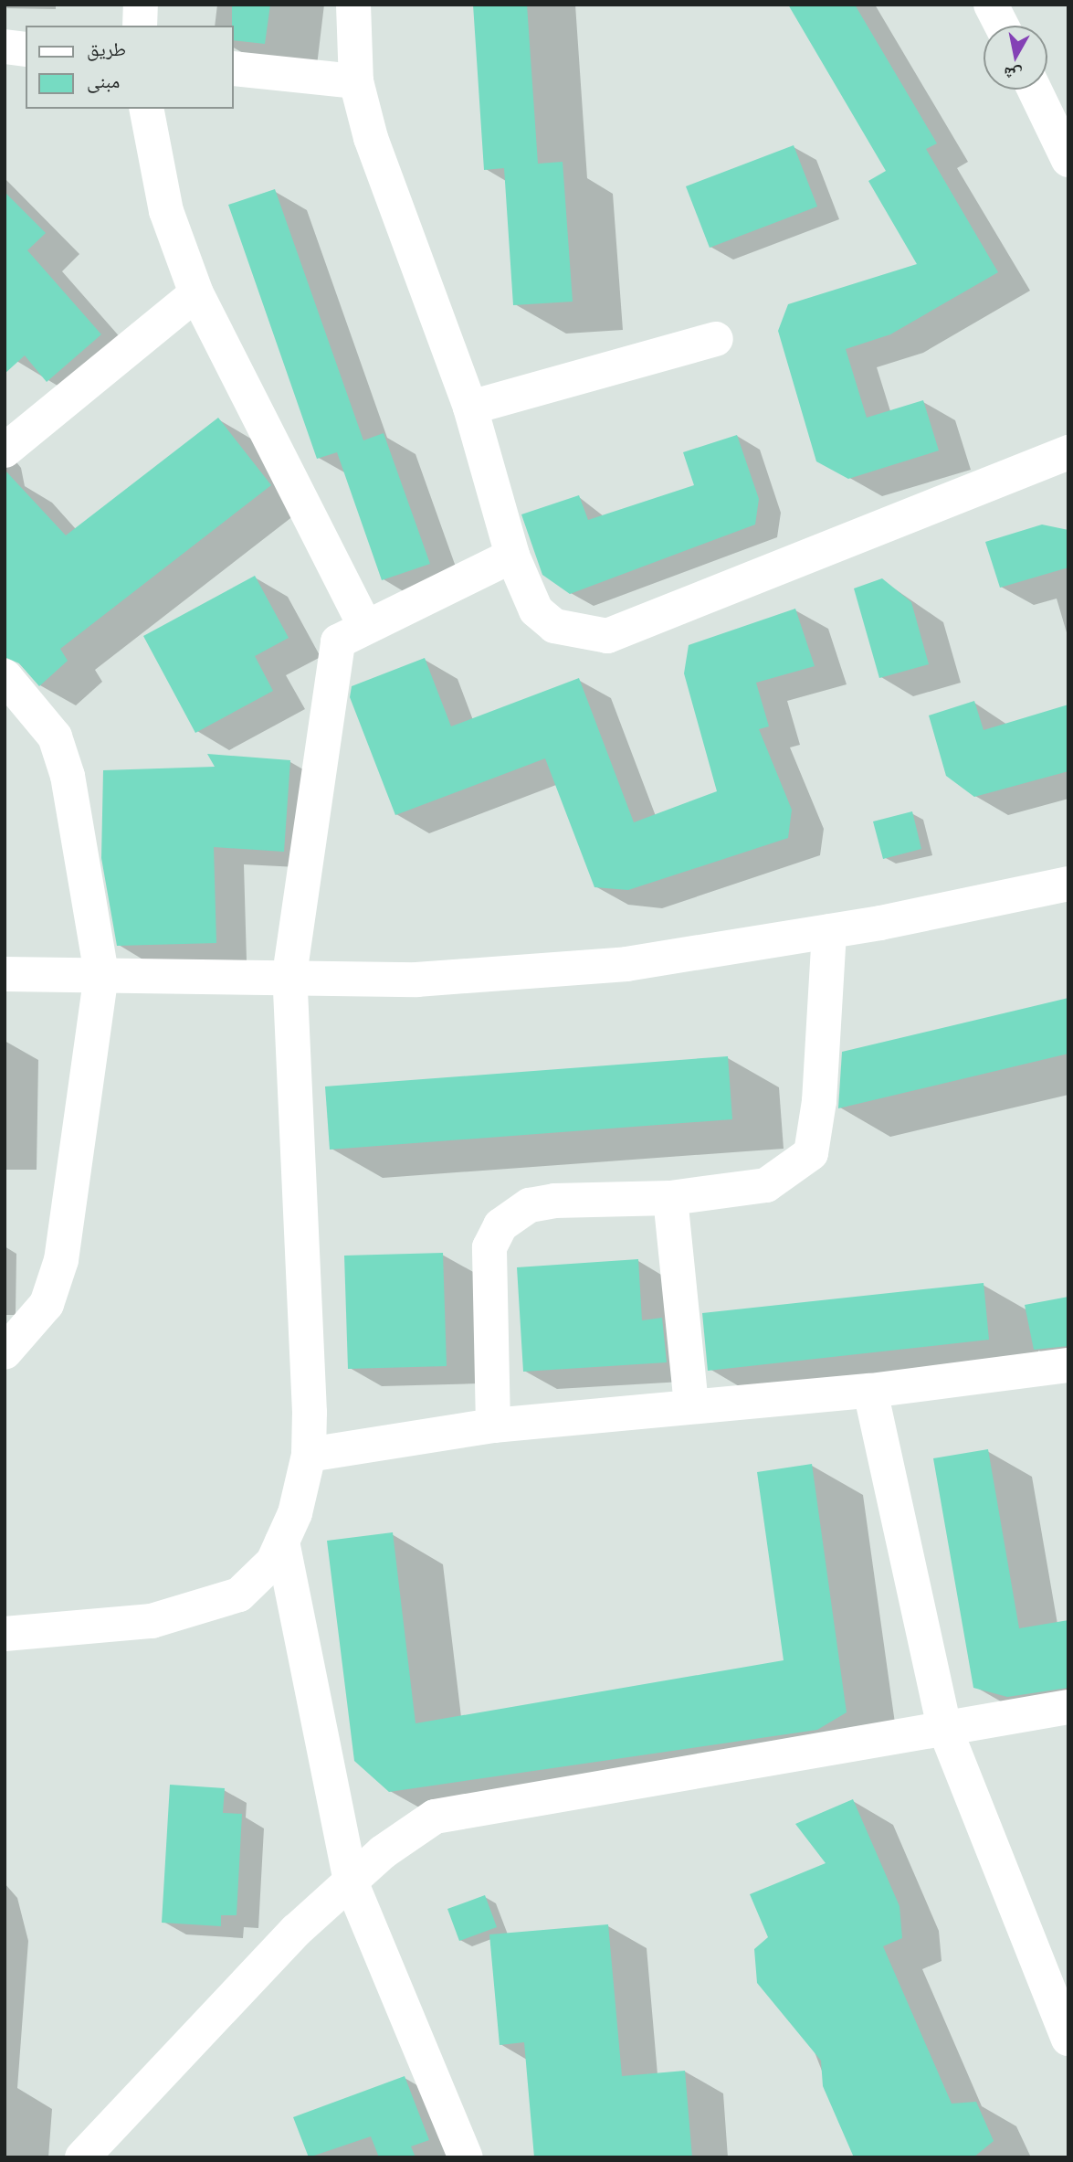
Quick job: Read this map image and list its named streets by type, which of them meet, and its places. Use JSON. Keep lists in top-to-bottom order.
{
  "legend": ["طريق", "مبنى"],
  "north": "bottom"
}
